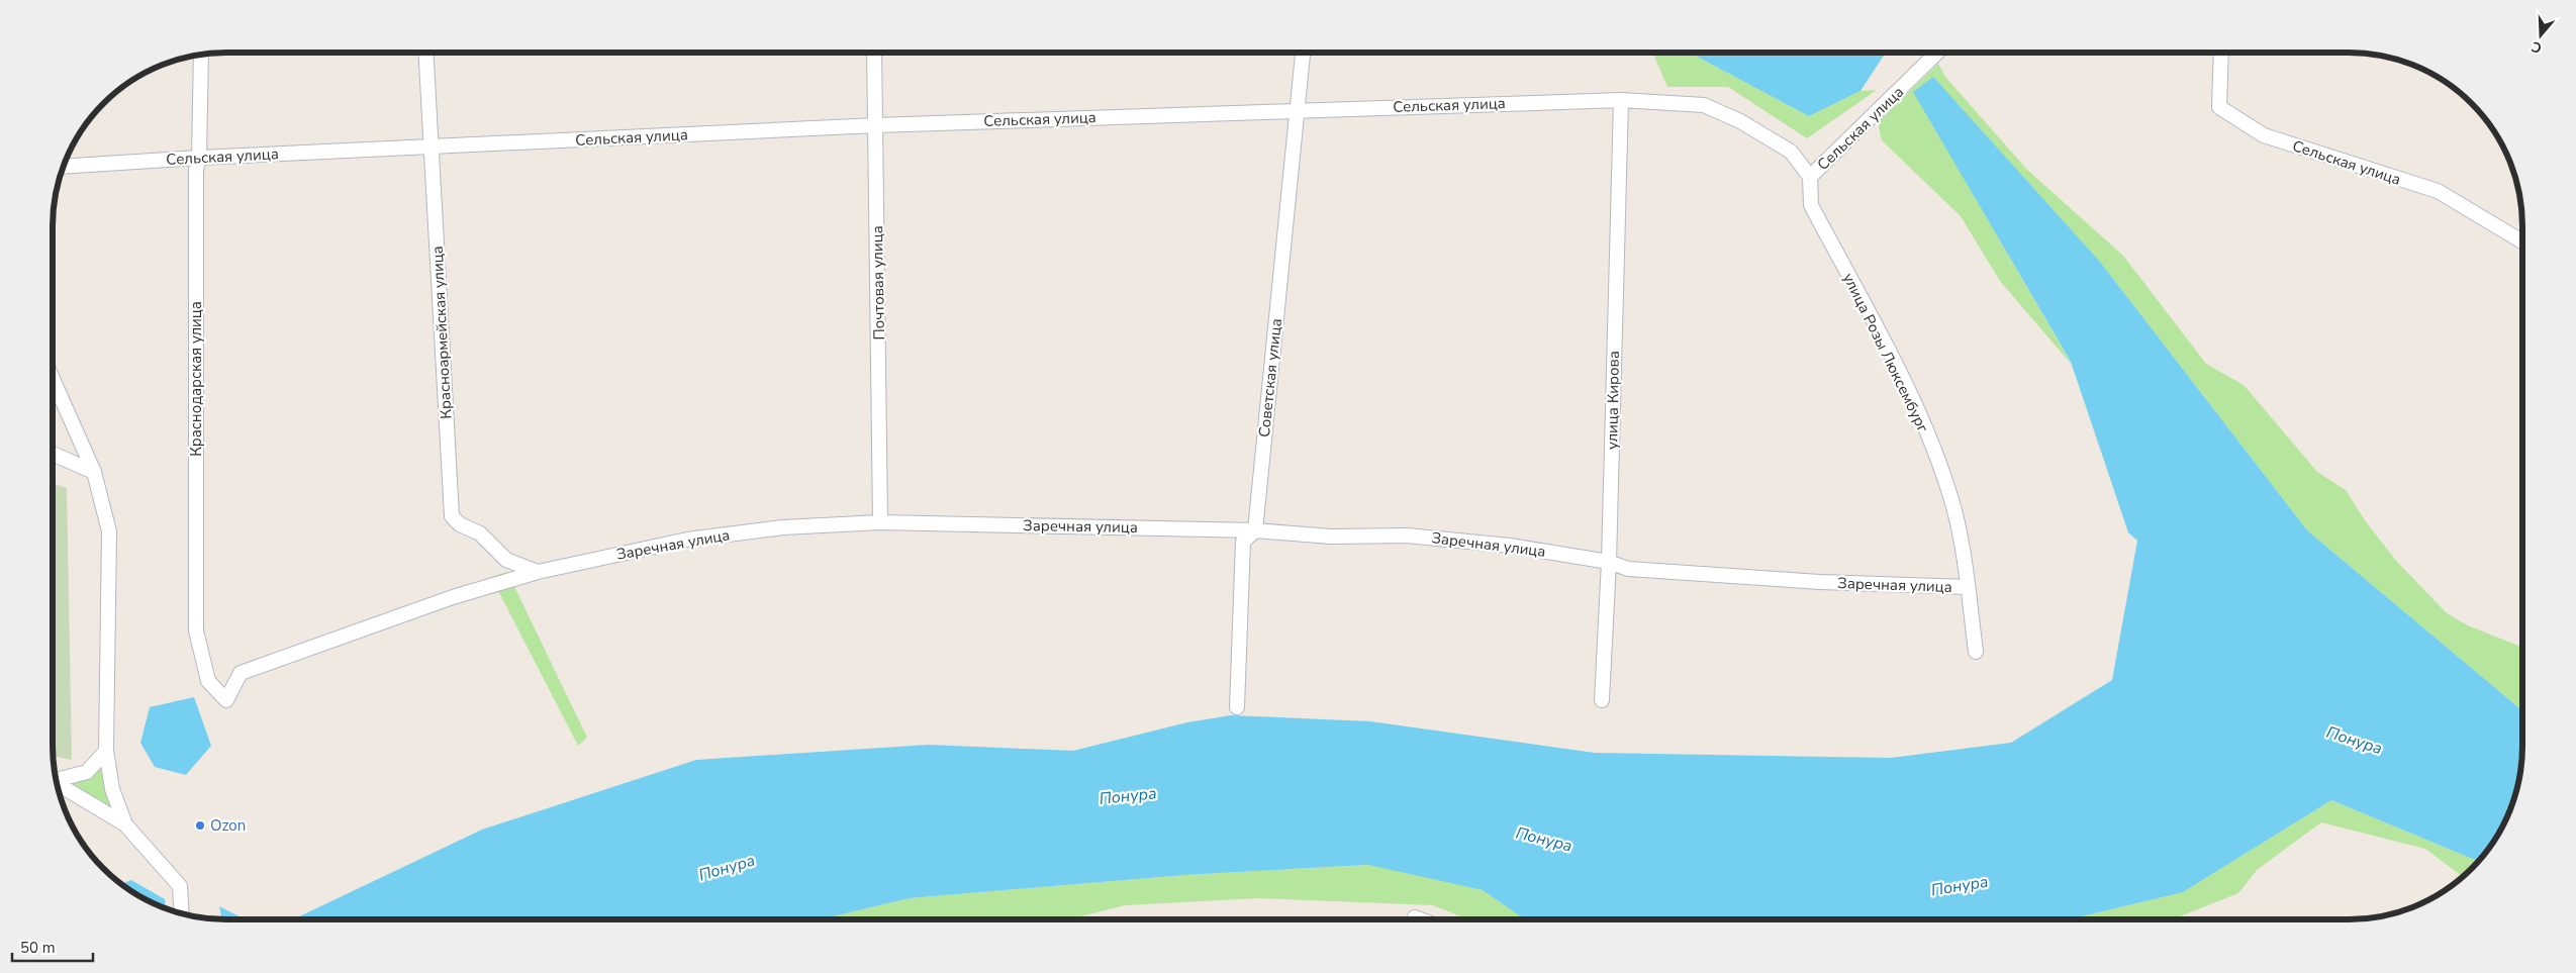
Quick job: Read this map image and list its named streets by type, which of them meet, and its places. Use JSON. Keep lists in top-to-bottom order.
{
  "streets": {
    "street": [
      "Сельская улица",
      "Почтовая улица",
      "Красноармейская улица",
      "улица Розы Люксембург",
      "Советская улица",
      "Краснодарская улица",
      "улица Кирова",
      "Заречная улица"
    ]
  },
  "crossings": [
    ["Сельская улица", "Почтовая улица"],
    ["Сельская улица", "Красноармейская улица"],
    ["Сельская улица", "улица Розы Люксембург"],
    ["Сельская улица", "Советская улица"],
    ["Сельская улица", "Краснодарская улица"],
    ["Сельская улица", "улица Кирова"],
    ["Почтовая улица", "Заречная улица"],
    ["Красноармейская улица", "Заречная улица"],
    ["улица Розы Люксембург", "Заречная улица"],
    ["Советская улица", "Заречная улица"],
    ["Краснодарская улица", "Заречная улица"],
    ["улица Кирова", "Заречная улица"]
  ],
  "water": ["Понура"],
  "places": ["Ozon"],
  "scale_bar": "50 m",
  "north": "bottom"
}
